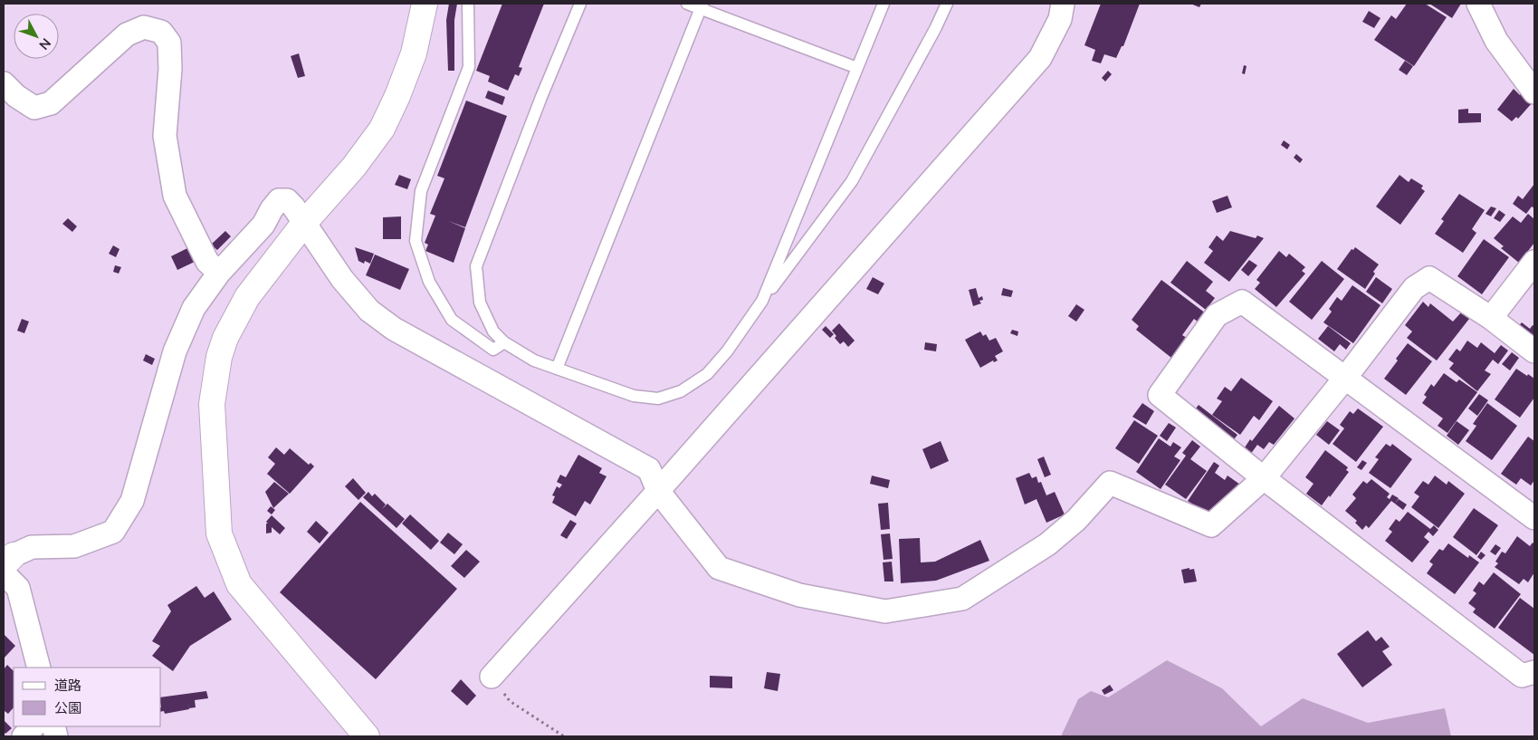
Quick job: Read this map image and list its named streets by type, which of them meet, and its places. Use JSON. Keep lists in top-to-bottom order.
{
  "legend": ["道路", "公園"],
  "north": "bottom right"
}
